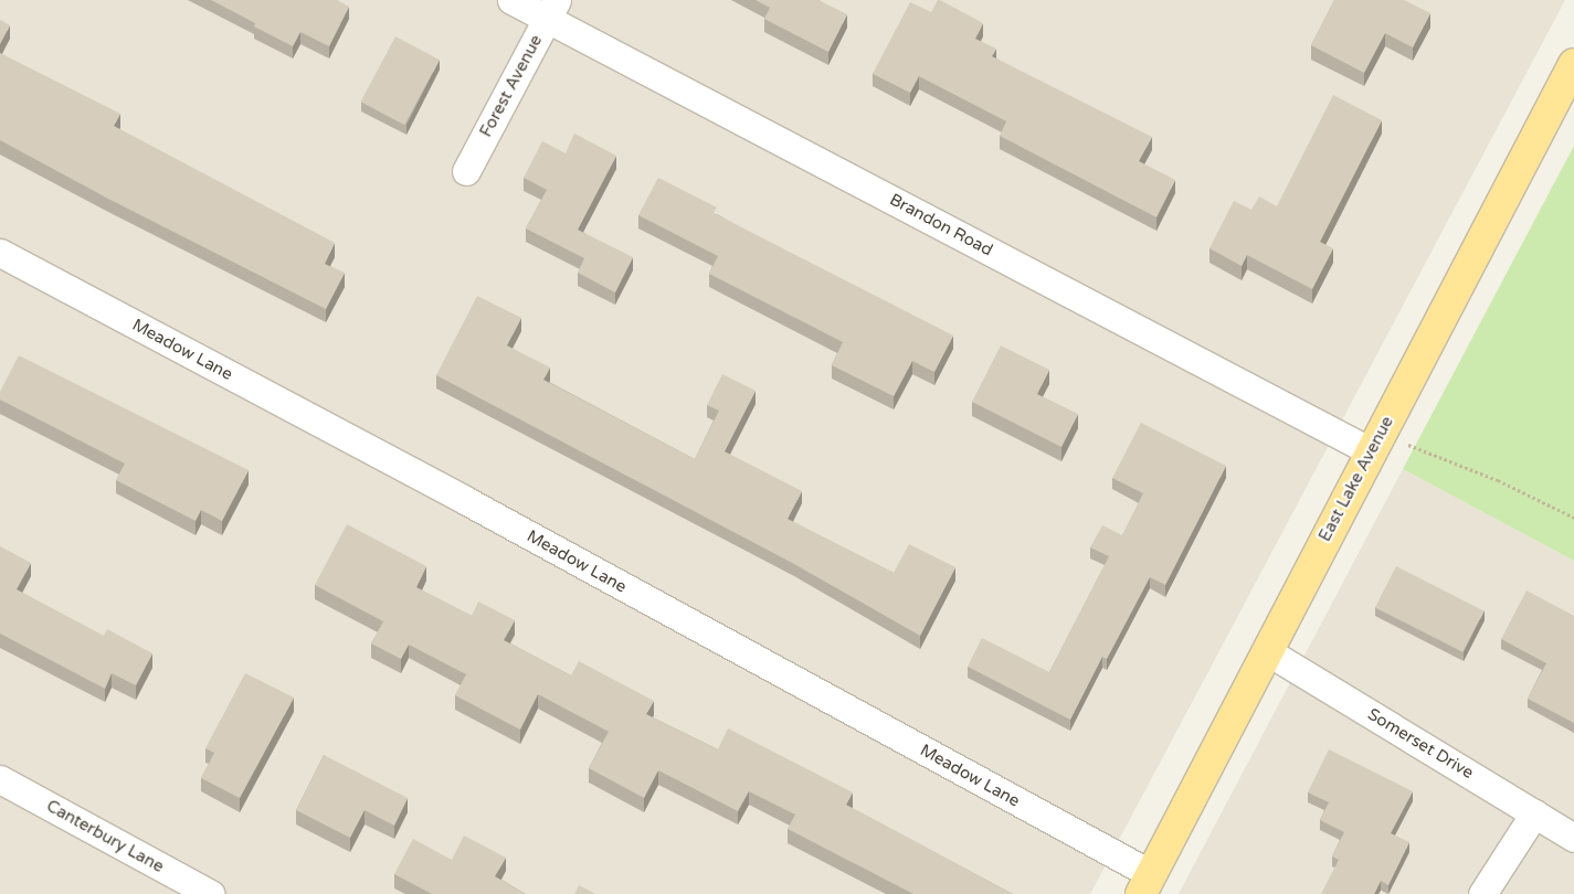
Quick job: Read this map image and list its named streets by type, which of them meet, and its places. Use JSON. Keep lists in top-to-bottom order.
{
  "streets": {
    "main road": ["East Lake Avenue"],
    "street": [
      "Forest Avenue",
      "Brandon Road",
      "Meadow Lane",
      "Somerset Drive",
      "Canterbury Lane"
    ]
  },
  "crossings": [
    ["Forest Avenue", "Brandon Road"],
    ["Brandon Road", "East Lake Avenue"],
    ["Meadow Lane", "East Lake Avenue"],
    ["East Lake Avenue", "Somerset Drive"]
  ]
}
